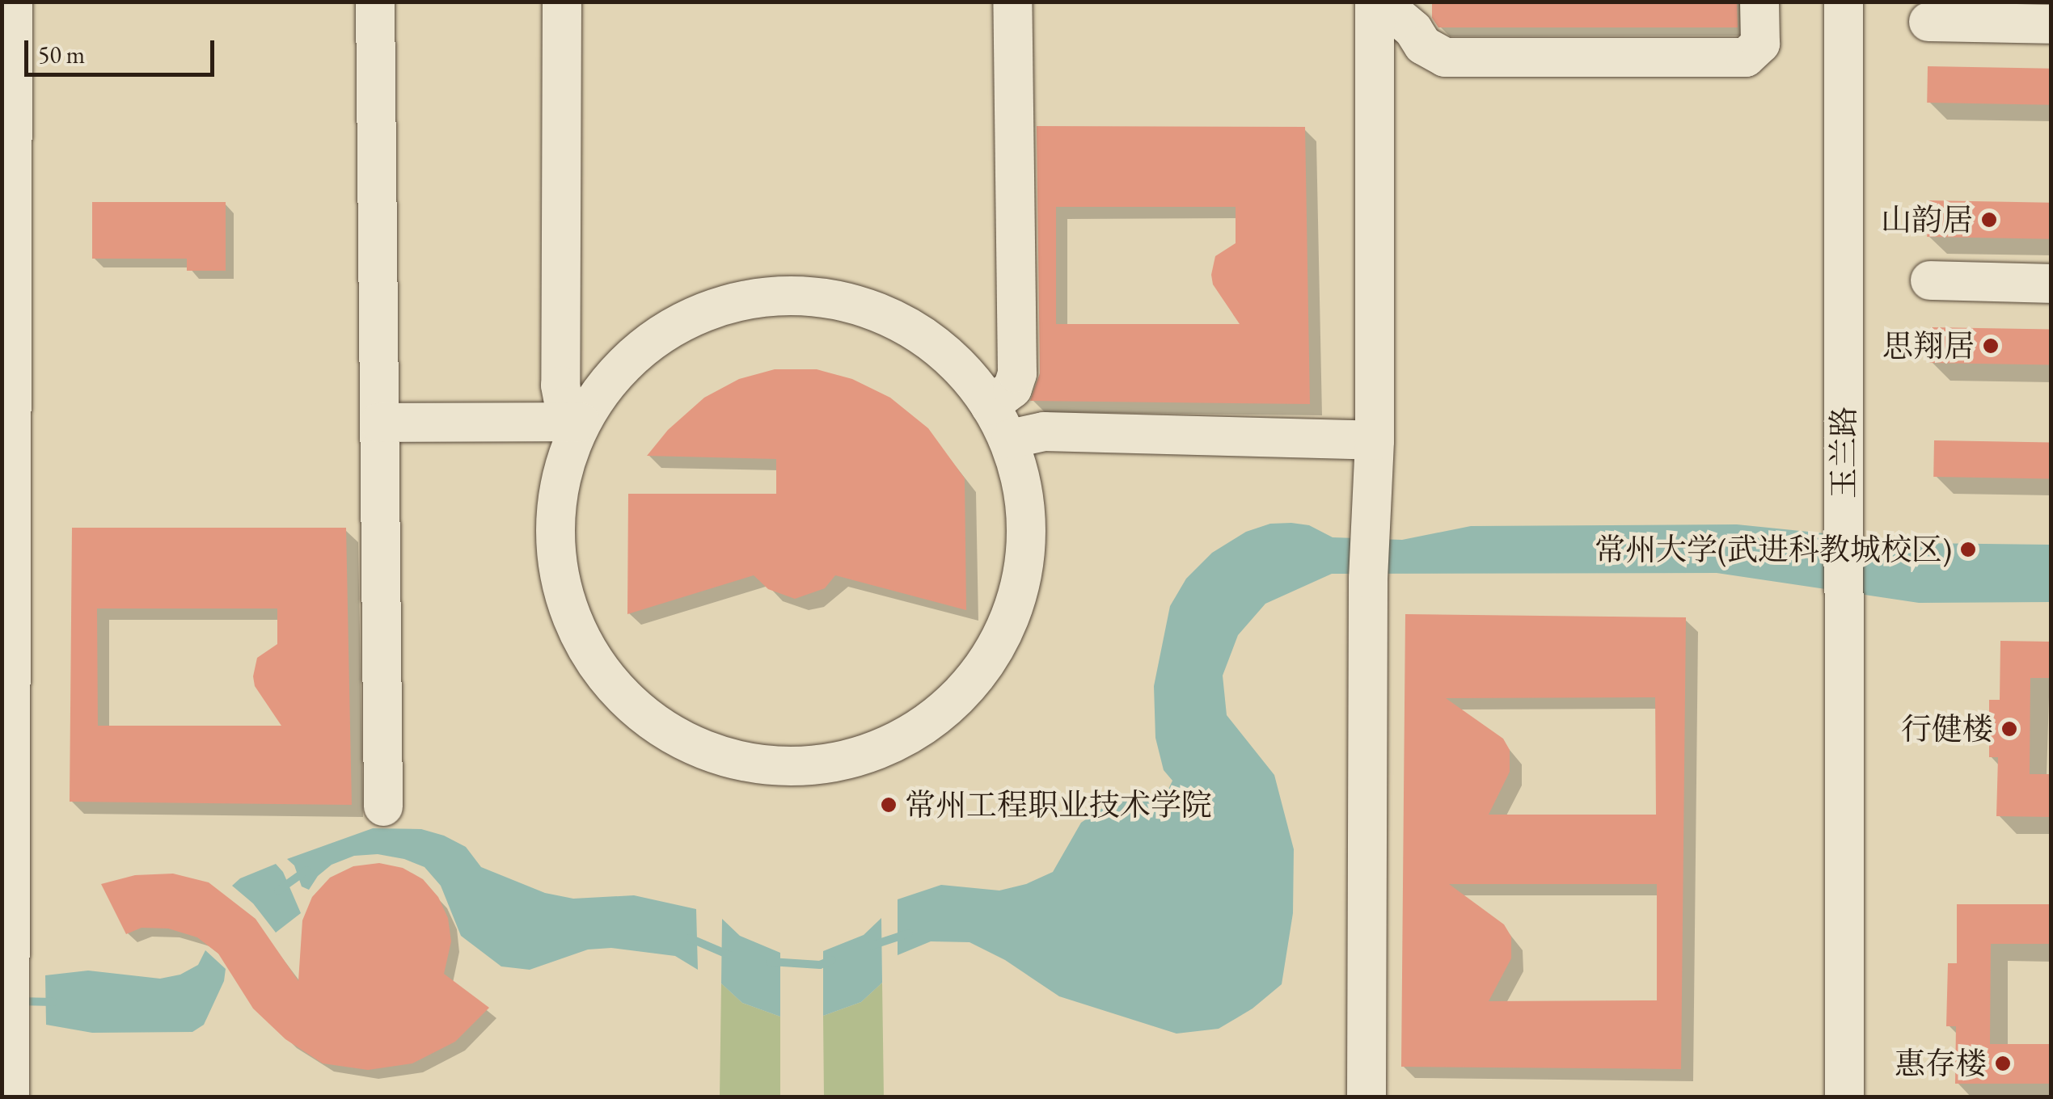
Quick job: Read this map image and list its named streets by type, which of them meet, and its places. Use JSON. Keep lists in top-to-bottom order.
{
  "streets": {
    "street": ["玉兰路"]
  },
  "places": [
    "山韵居",
    "思翔居",
    "常州大学(武进科教城校区)",
    "行健楼",
    "常州工程职业技术学院",
    "惠存楼"
  ],
  "scale_bar": "50 m"
}
